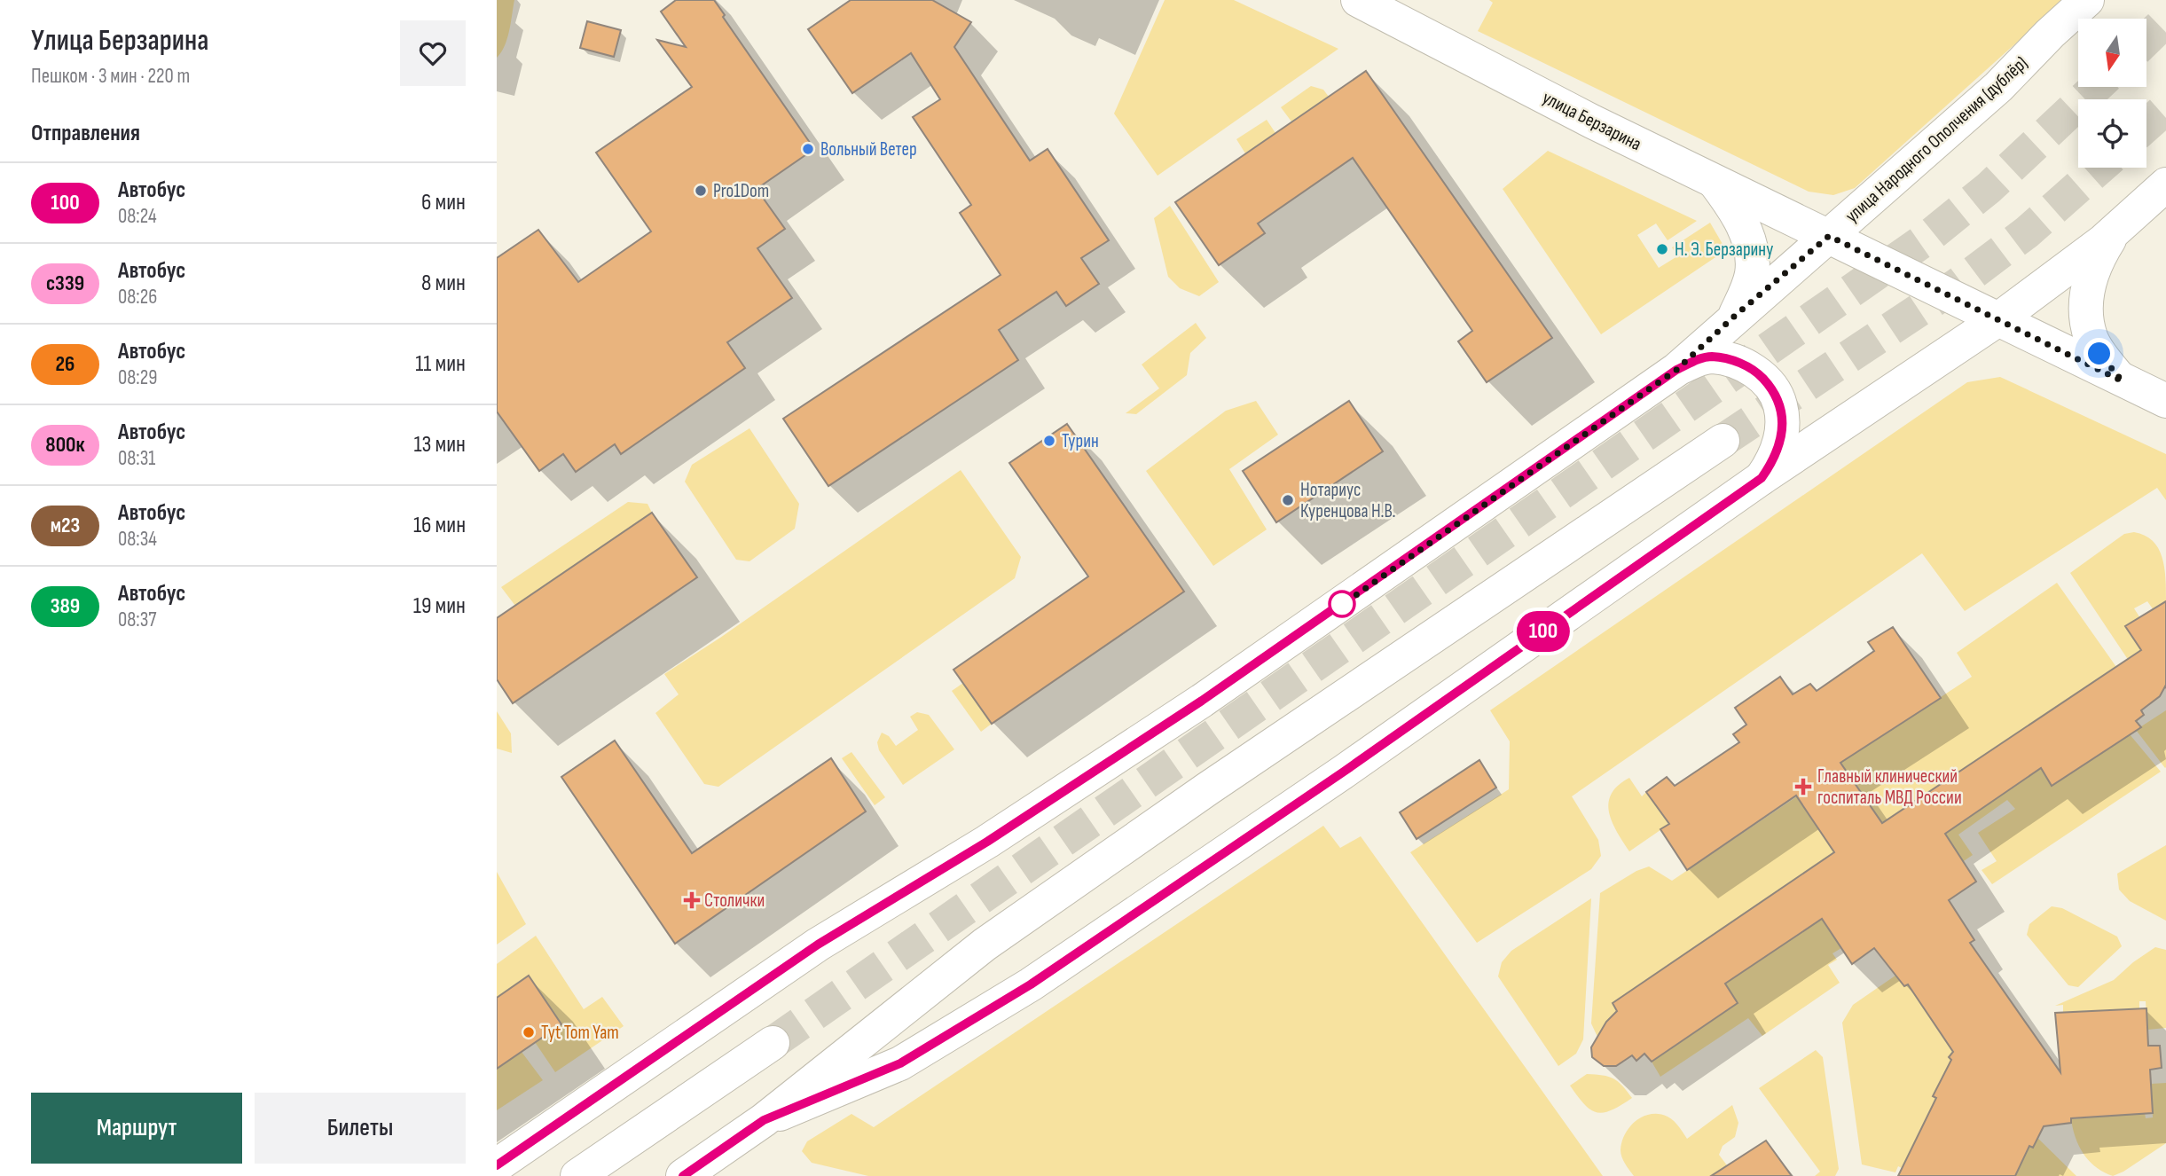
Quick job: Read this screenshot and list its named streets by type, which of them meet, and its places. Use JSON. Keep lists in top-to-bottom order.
{
  "streets": {
    "street": ["улица Берзарина", "улица Народного Ополчения (дублёр)"]
  },
  "crossings": [
    ["улица Берзарина", "улица Народного Ополчения (дублёр)"]
  ],
  "places": {
    "other": [
      "Вольный Ветер",
      "Pro1Dom",
      "Н. Э. Берзарину",
      "Турин",
      "Нотариус Куренцова Н.В.",
      "Tyt Tom Yam"
    ],
    "health": ["Главный клинический госпиталь МВД России", "Столички"]
  },
  "lines": ["bus line 100"],
  "north": "bottom",
  "page": {
    "heading": [
      ["Улица Берзарина", "Пешком · 3 мин · 220 m"],
      "Отправления"
    ],
    "on_map": "100",
    "list": [
      {
        "mark": "100",
        "name": "Автобус",
        "note": "08:24",
        "value": "6 мин"
      },
      {
        "mark": "с339",
        "name": "Автобус",
        "note": "08:26",
        "value": "8 мин"
      },
      {
        "mark": "26",
        "name": "Автобус",
        "note": "08:29",
        "value": "11 мин"
      },
      {
        "mark": "800к",
        "name": "Автобус",
        "note": "08:31",
        "value": "13 мин"
      },
      {
        "mark": "м23",
        "name": "Автобус",
        "note": "08:34",
        "value": "16 мин"
      },
      {
        "mark": "389",
        "name": "Автобус",
        "note": "08:37",
        "value": "19 мин"
      }
    ],
    "buttons": ["Маршрут", "Билеты"]
  }
}
